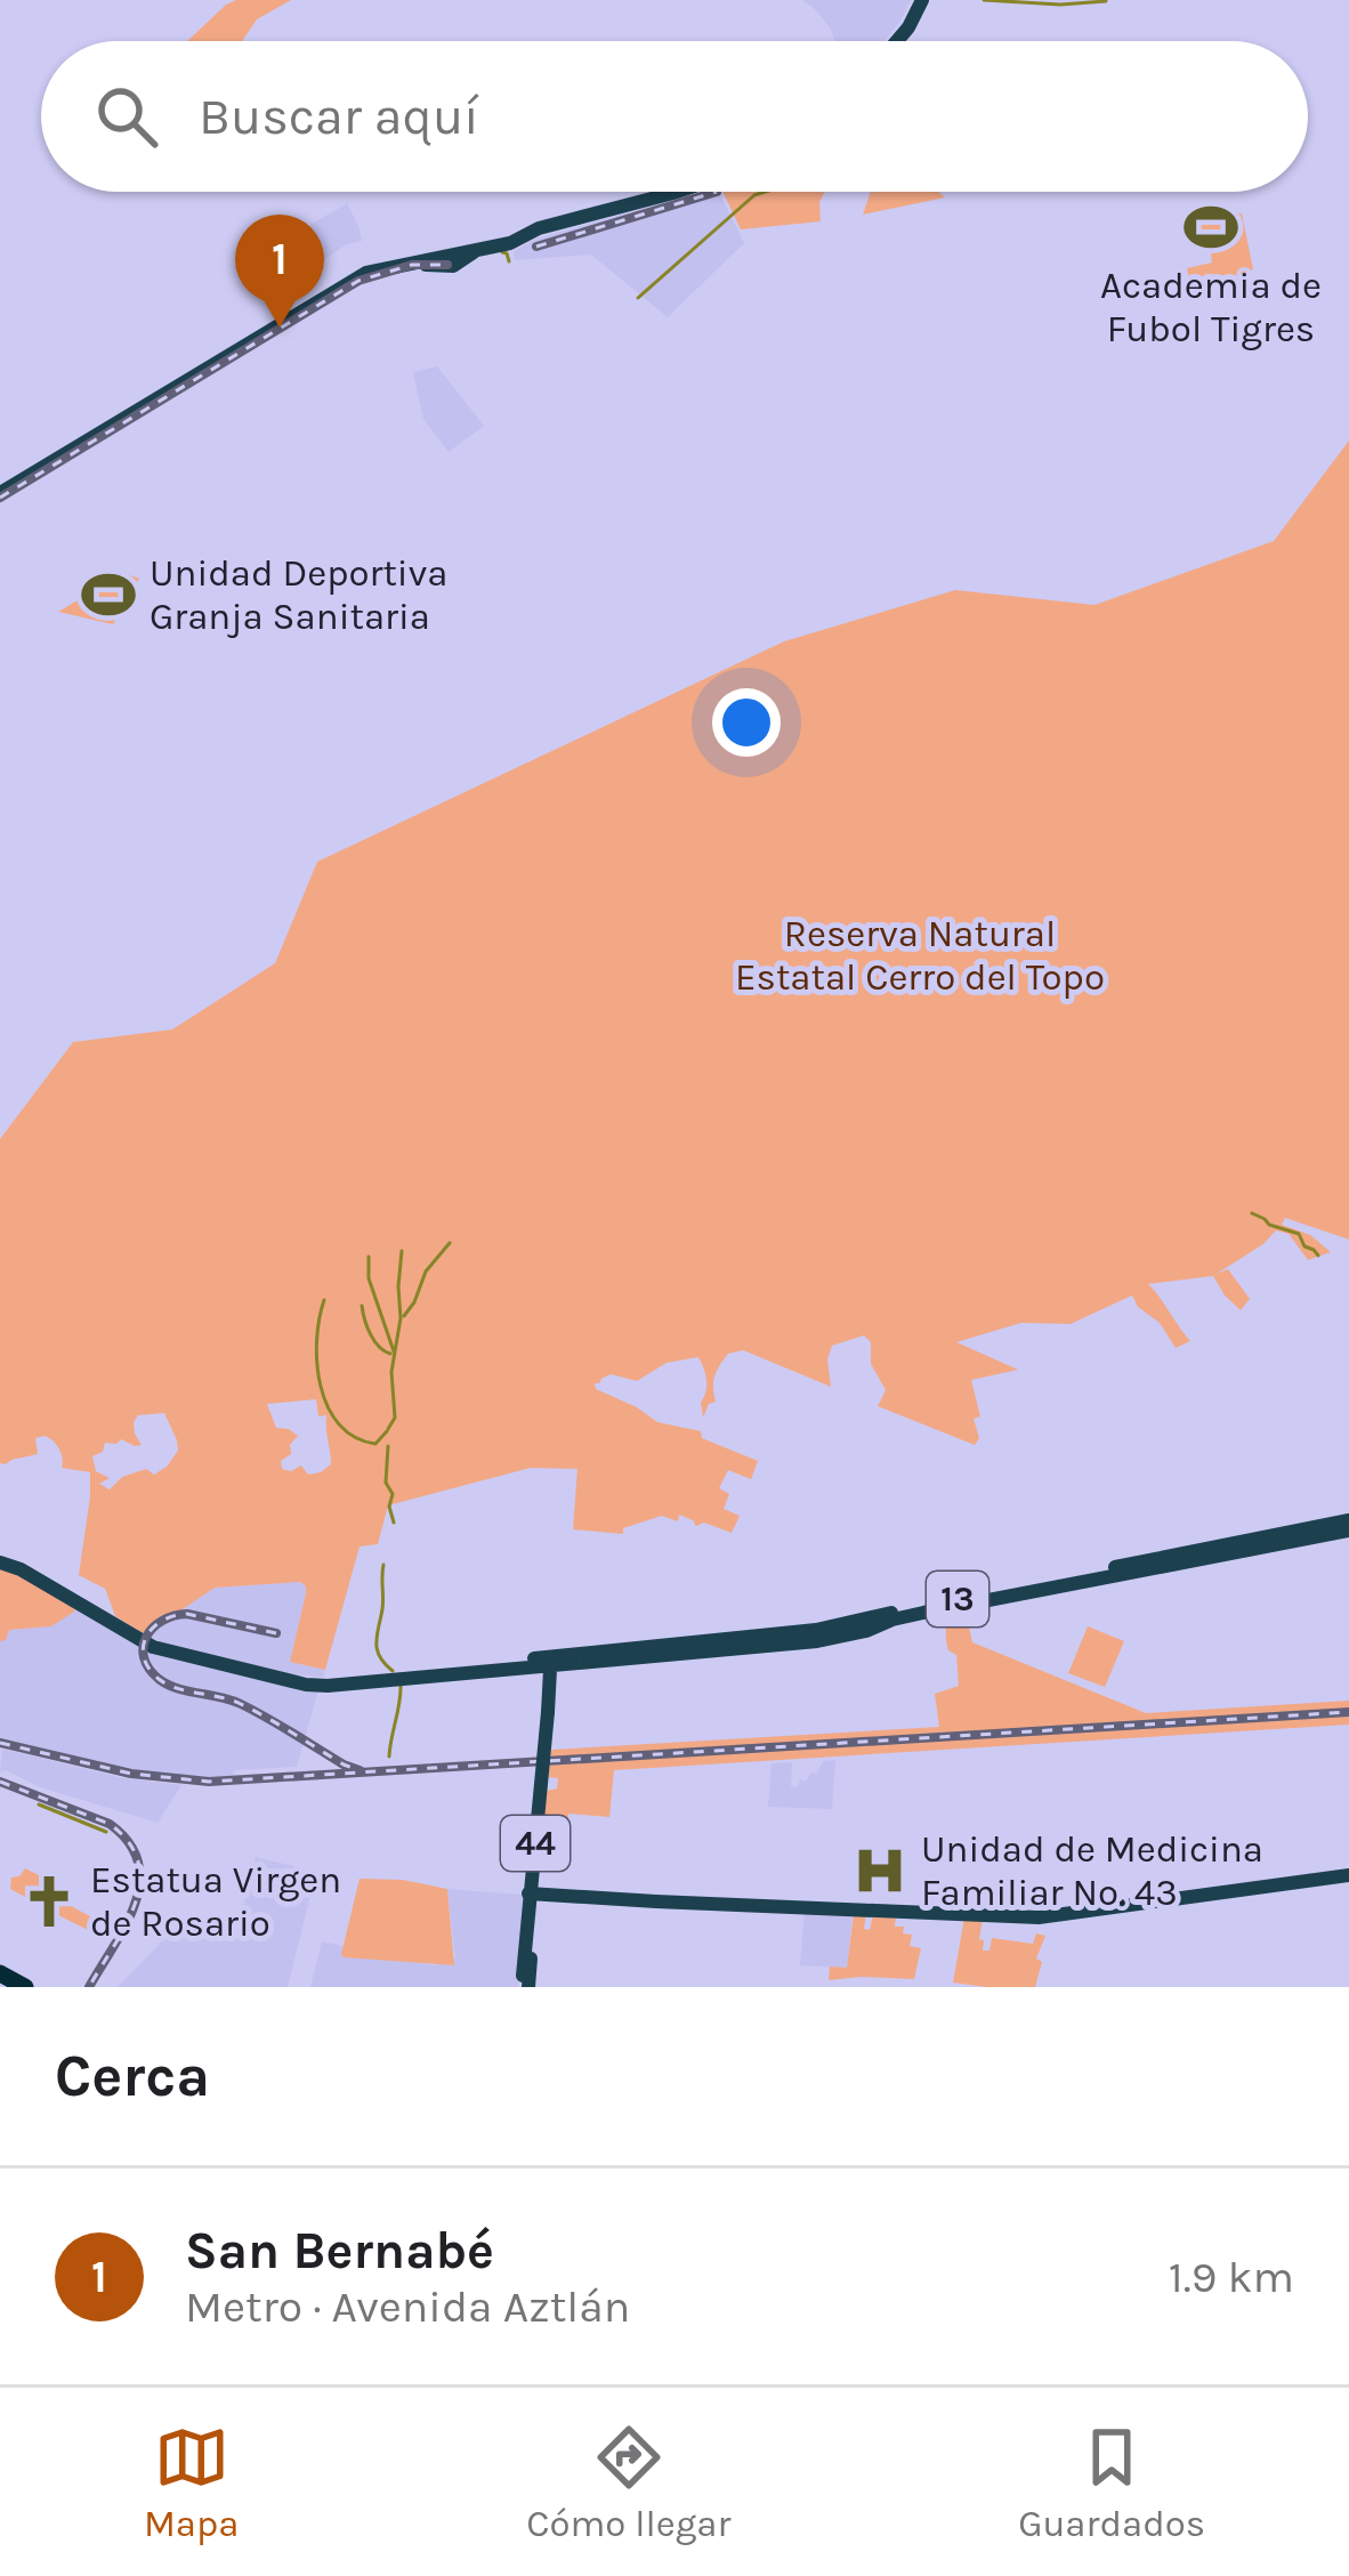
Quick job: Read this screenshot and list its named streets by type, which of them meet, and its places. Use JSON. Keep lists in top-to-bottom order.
{
  "streets": {
    "main road": ["13", "44"]
  },
  "crossings": [
    ["13", "44"]
  ],
  "parks": ["Reserva Natural Estatal Cerro del Topo"],
  "places": {
    "sports": ["Academia de Fubol Tigres", "Unidad Deportiva Granja Sanitaria"],
    "hospital": ["Unidad de Medicina Familiar No. 43"],
    "church": ["Estatua Virgen de Rosario"]
  },
  "page": {
    "search": "Buscar aquí",
    "pins": "1",
    "heading": "Cerca",
    "list": [
      {
        "mark": "1",
        "name": "San Bernabé",
        "note": "Metro · Avenida Aztlán",
        "value": "1.9 km"
      }
    ],
    "nav": ["Mapa", "Cómo llegar", "Guardados"]
  }
}
